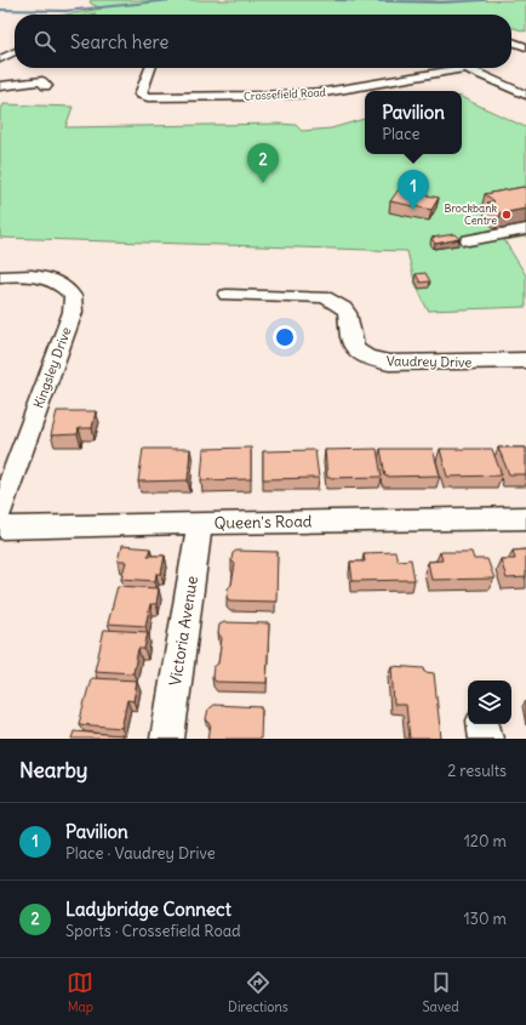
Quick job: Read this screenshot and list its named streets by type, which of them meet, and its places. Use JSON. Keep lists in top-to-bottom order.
{
  "streets": {
    "street": [
      "Crossefield Road",
      "Vaudrey Drive",
      "Kingsley Drive",
      "Queen's Road",
      "Victoria Avenue"
    ]
  },
  "crossings": [
    ["Queen's Road", "Victoria Avenue"]
  ],
  "places": ["Brockbank Centre"],
  "page": {
    "search": "Search here",
    "popup": ["Pavilion", "Place"],
    "pins": ["2", "1"],
    "heading": ["Nearby", "2 results"],
    "list": [
      {
        "mark": "1",
        "name": "Pavilion",
        "note": "Place · Vaudrey Drive",
        "value": "120 m"
      },
      {
        "mark": "2",
        "name": "Ladybridge Connect",
        "note": "Sports · Crossefield Road",
        "value": "130 m"
      }
    ],
    "nav": ["Map", "Directions", "Saved"]
  }
}
